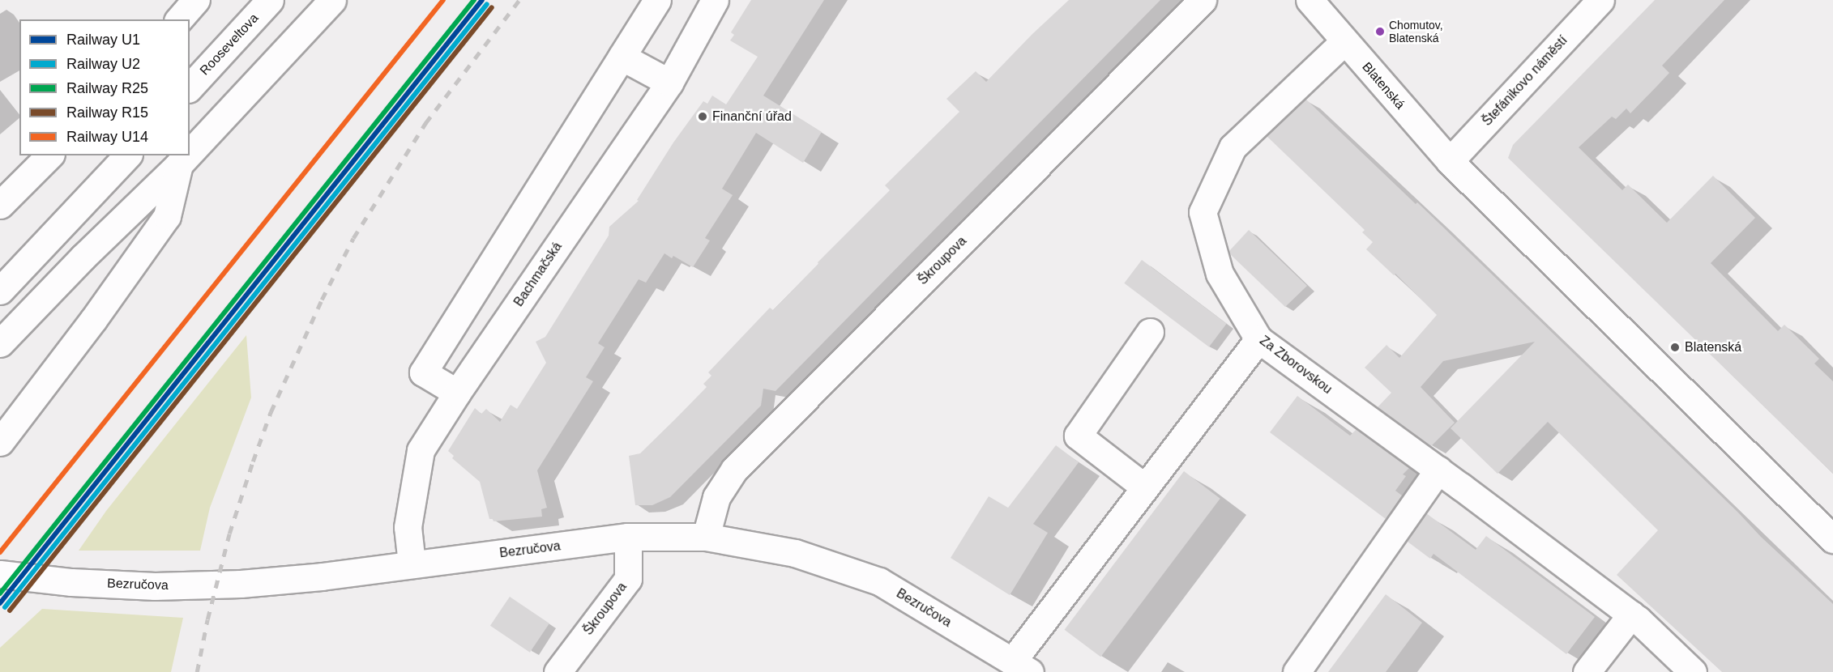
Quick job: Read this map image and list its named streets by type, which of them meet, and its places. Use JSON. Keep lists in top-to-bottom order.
{
  "streets": {
    "main road": [
      "Rooseveltova",
      "Štefánikovo náměstí",
      "Blatenská",
      "Škroupova",
      "Bachmačská",
      "Za Zborovskou",
      "Bezručova"
    ]
  },
  "crossings": [
    ["Štefánikovo náměstí", "Blatenská"],
    ["Blatenská", "Za Zborovskou"],
    ["Škroupova", "Bezručova"],
    ["Bachmačská", "Bezručova"]
  ],
  "places": ["Chomutov, Blatenská", "Finanční úřad", "Blatenská"],
  "lines": [
    "rail line U1",
    "rail line R25",
    "rail line U14",
    "rail line U2",
    "rail line R15"
  ],
  "legend": [
    "Railway U1",
    "Railway U2",
    "Railway R25",
    "Railway R15",
    "Railway U14"
  ]
}
